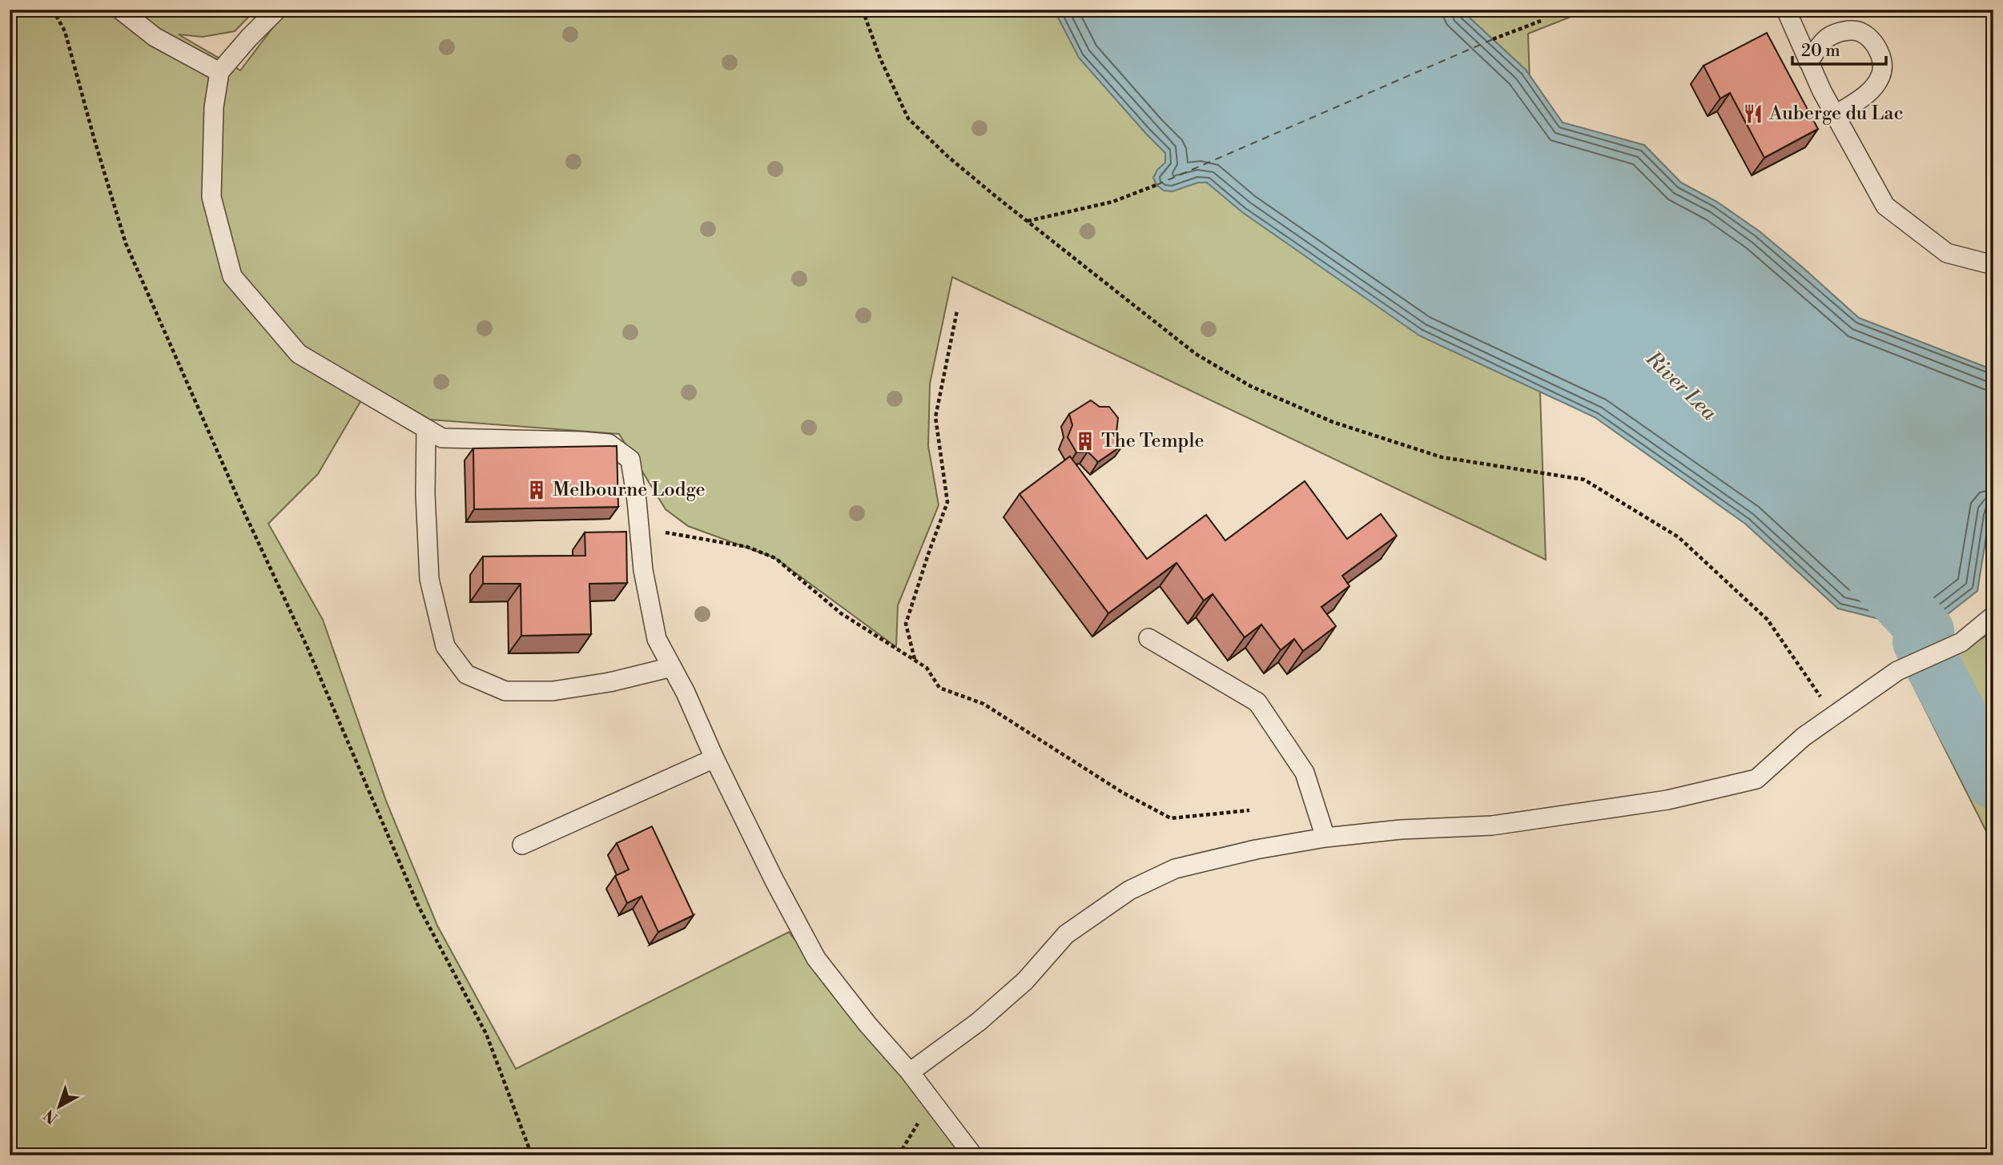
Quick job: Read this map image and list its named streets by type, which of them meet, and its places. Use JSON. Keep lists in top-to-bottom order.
{
  "water": ["River Lea"],
  "places": {
    "restaurant": ["Auberge du Lac"],
    "building": ["The Temple", "Melbourne Lodge"]
  },
  "scale_bar": "20 m",
  "north": "bottom left"
}
